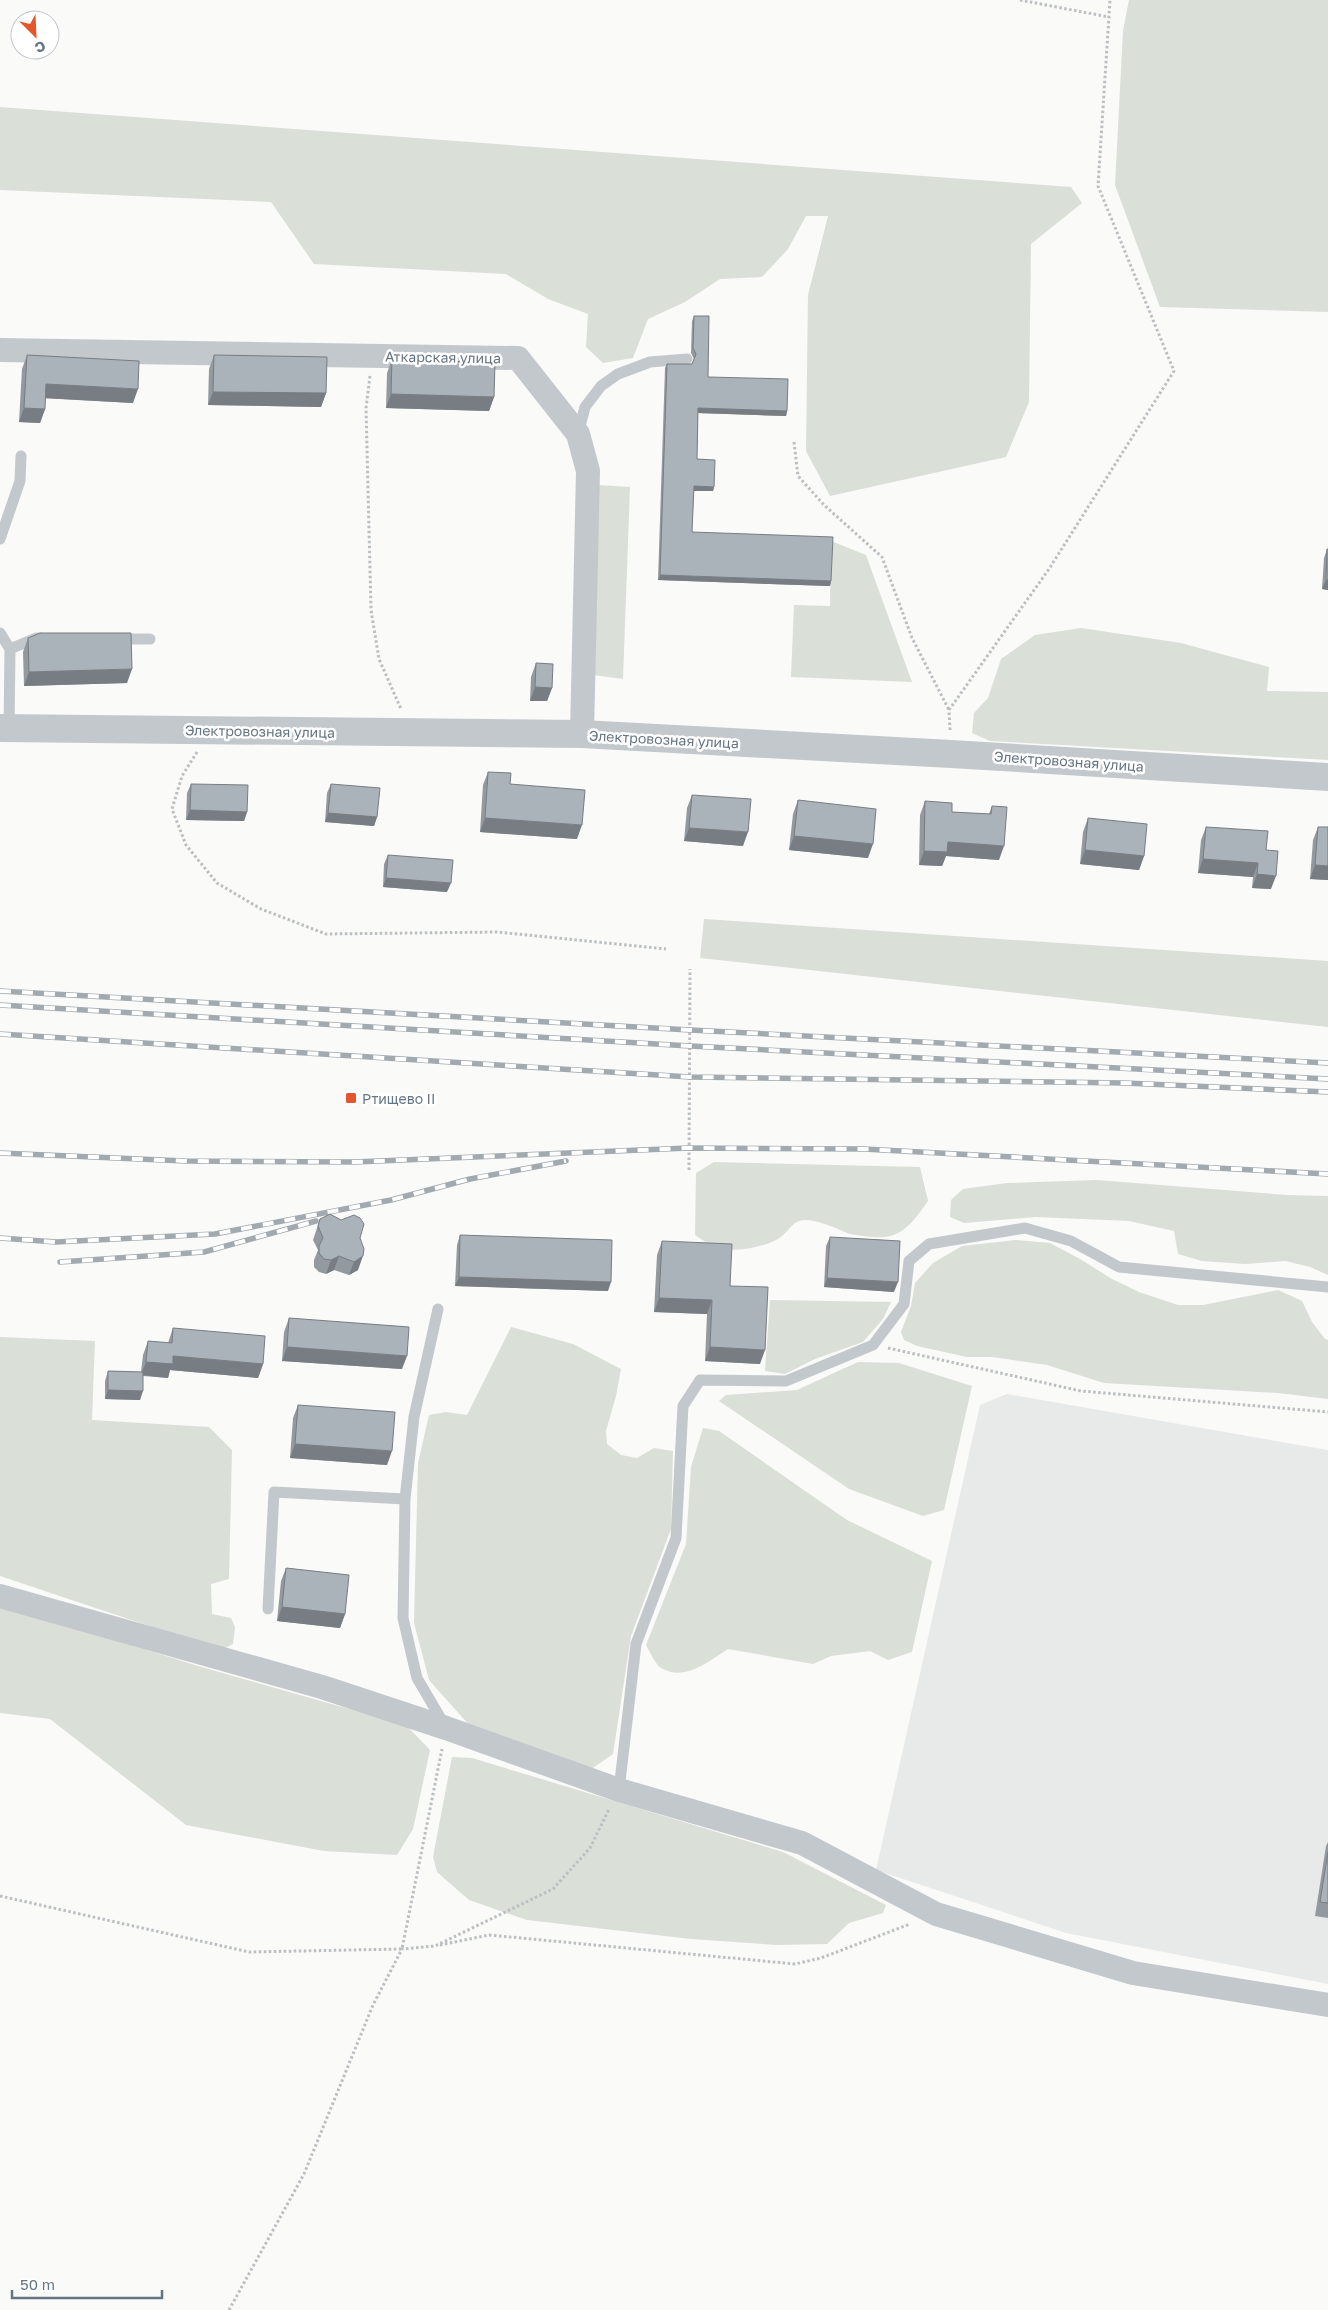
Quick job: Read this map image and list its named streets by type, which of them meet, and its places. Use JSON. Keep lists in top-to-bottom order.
{
  "streets": {
    "street": ["Аткарская улица", "Электровозная улица"]
  },
  "crossings": [
    ["Аткарская улица", "Электровозная улица"]
  ],
  "places": {
    "transit": ["Ртищево II"]
  },
  "scale_bar": "50 m",
  "north": "bottom right"
}
